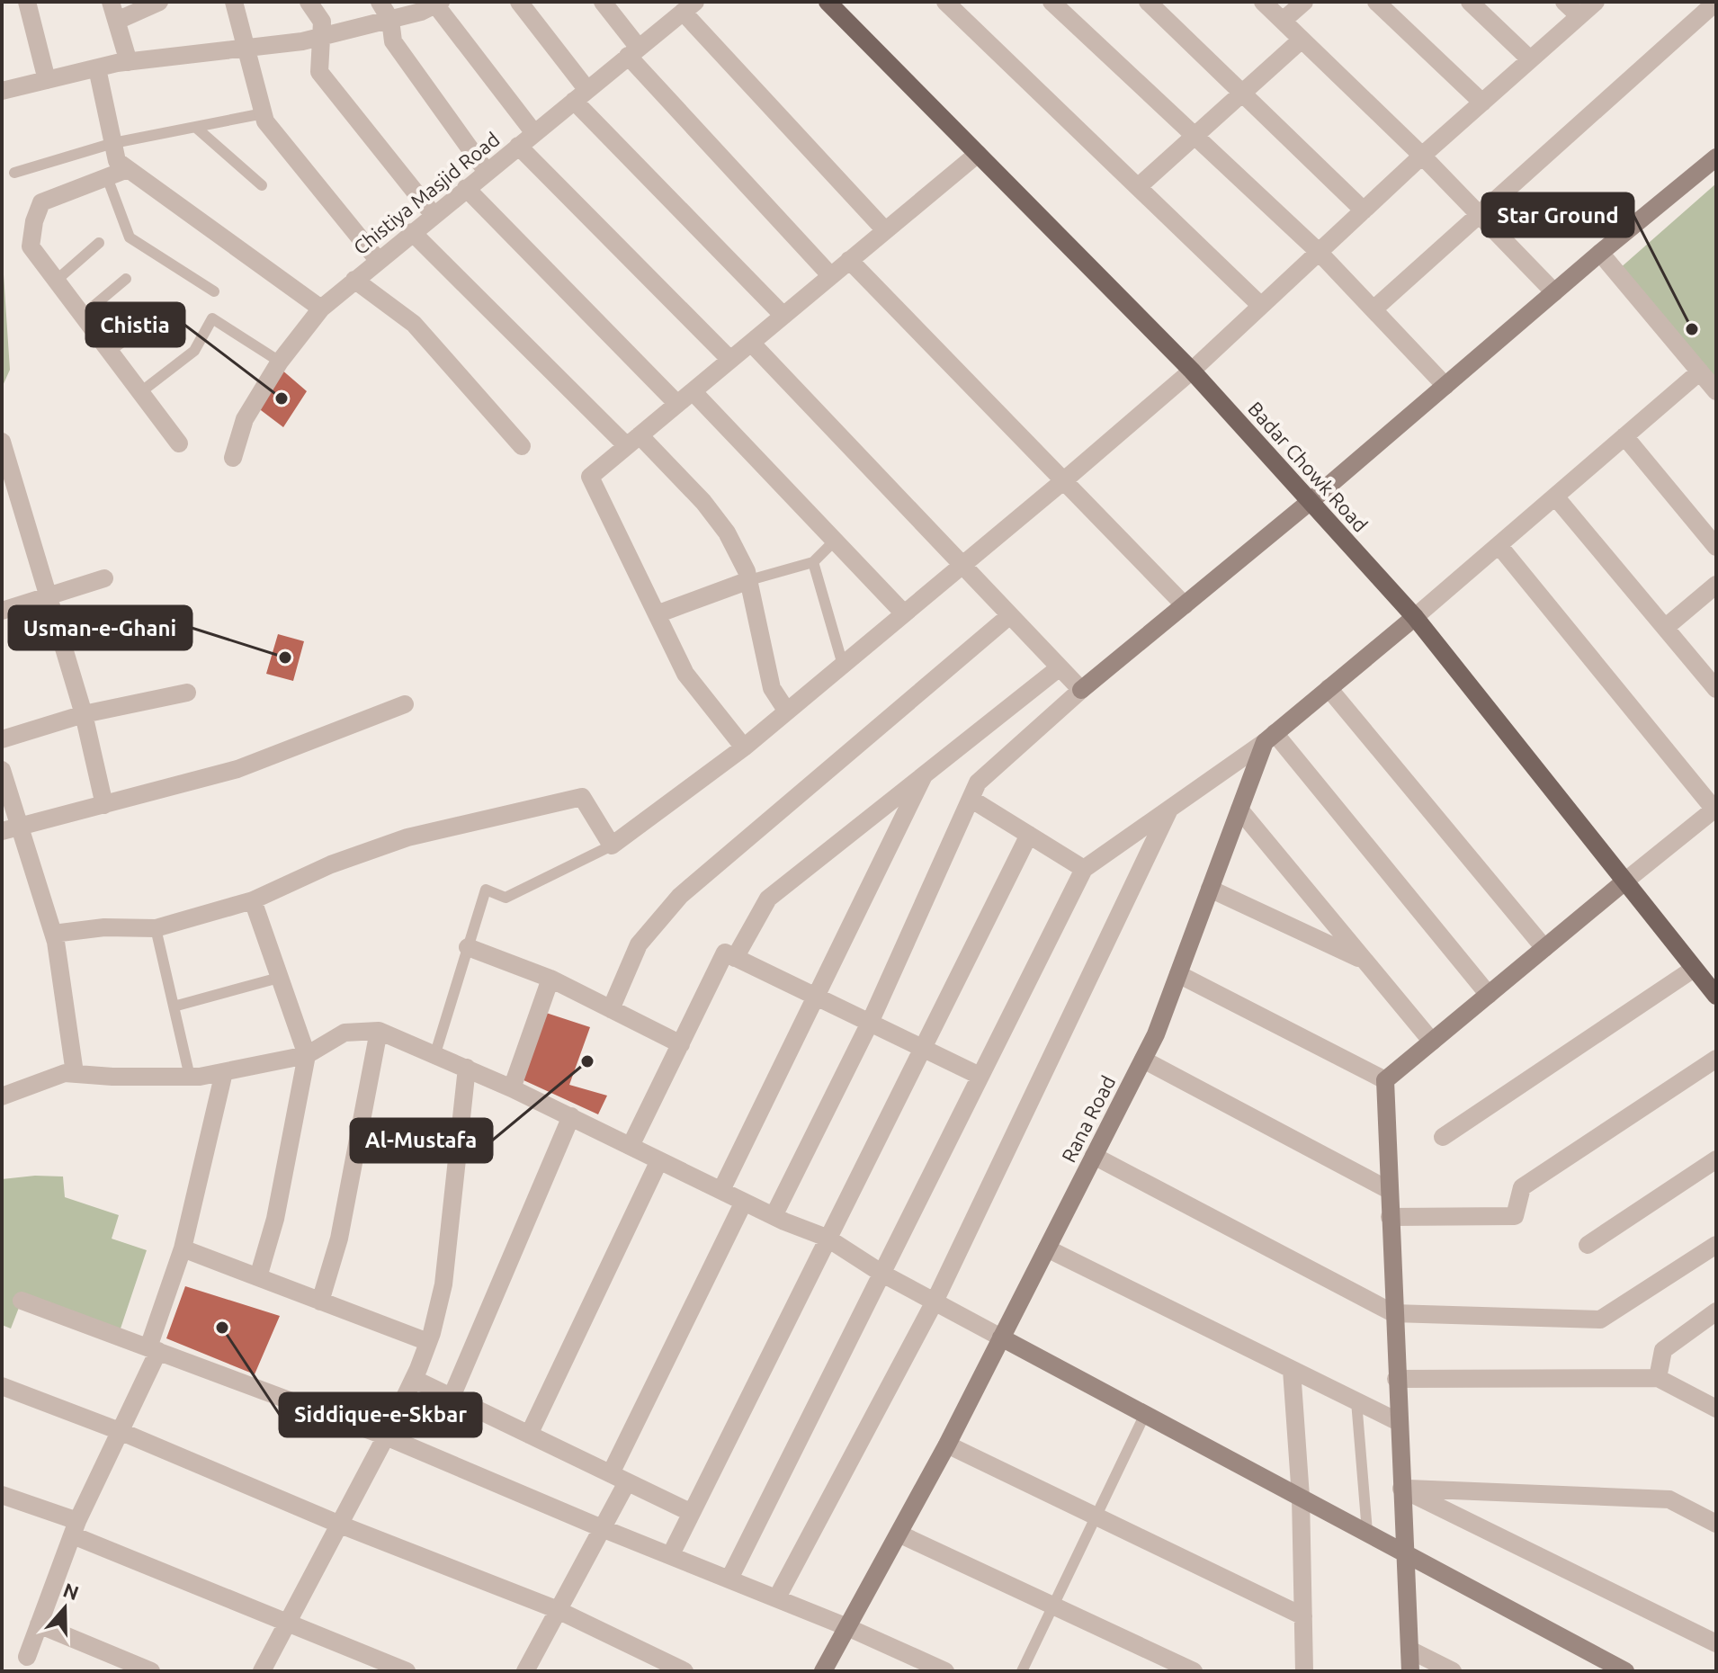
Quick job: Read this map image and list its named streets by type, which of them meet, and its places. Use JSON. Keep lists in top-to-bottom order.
{
  "streets": {
    "main road": ["Badar Chowk Road"],
    "street": ["Chistiya Masjid Road", "Rana Road"]
  },
  "crossings": [
    ["Badar Chowk Road", "Rana Road"]
  ],
  "places": [
    "Star Ground",
    "Chistia",
    "Usman-e-Ghani",
    "Al-Mustafa",
    "Siddique-e-Skbar"
  ],
  "north": "top"
}
